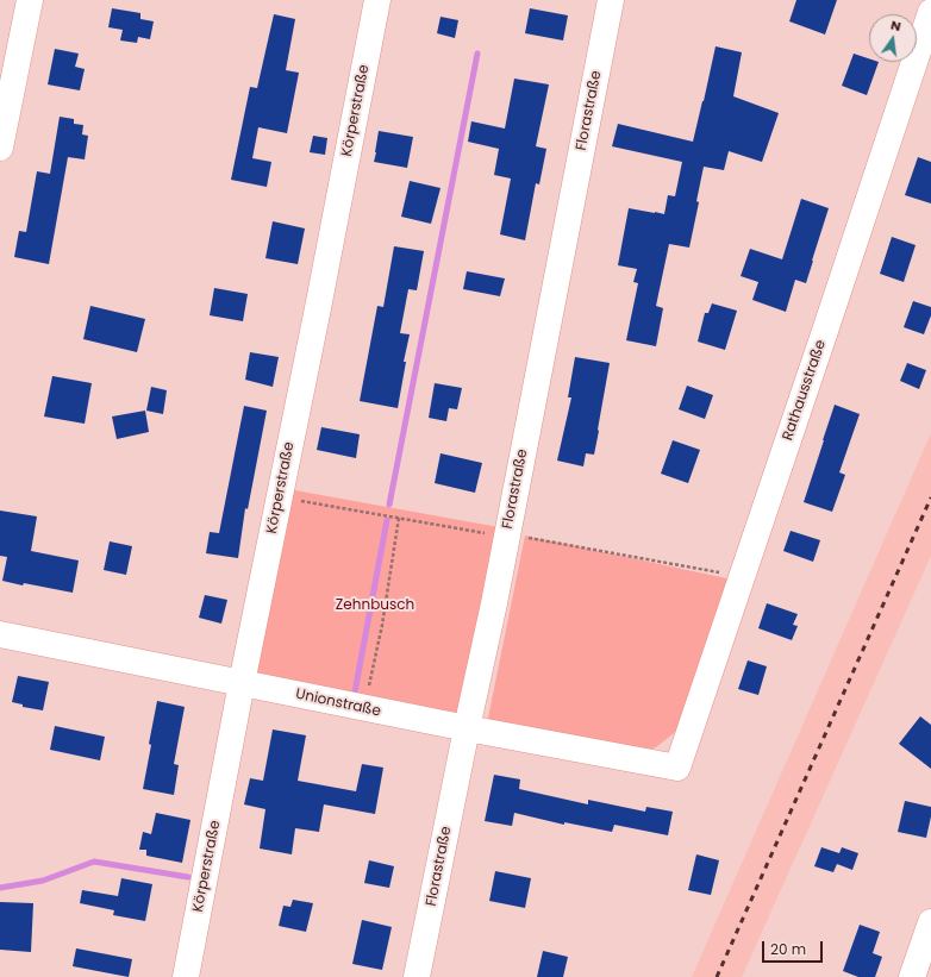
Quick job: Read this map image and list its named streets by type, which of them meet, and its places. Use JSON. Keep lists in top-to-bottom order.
{
  "streets": {
    "street": [
      "Körperstraße",
      "Florastraße",
      "Rathausstraße",
      "Unionstraße"
    ]
  },
  "crossings": [
    ["Körperstraße", "Unionstraße"],
    ["Florastraße", "Unionstraße"],
    ["Rathausstraße", "Unionstraße"]
  ],
  "parks": ["Zehnbusch"],
  "scale_bar": "20 m",
  "north": "top"
}
